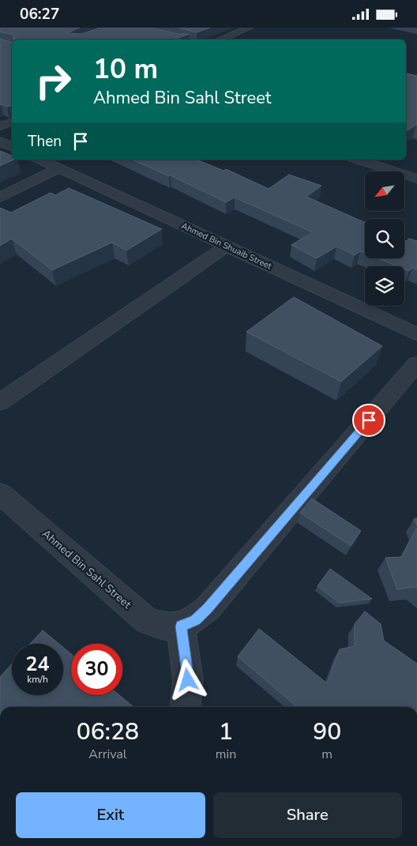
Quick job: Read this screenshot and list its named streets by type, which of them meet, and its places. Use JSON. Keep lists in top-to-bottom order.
{
  "streets": {
    "street": ["Ahmed Bin Shuaib Street", "Ahmed Bin Sahl Street"]
  },
  "north": "bottom left",
  "page": {
    "status": "06:27",
    "turn": ["10 m", "Ahmed Bin Sahl Street"],
    "then": "Then",
    "speed": "24 km/h",
    "limit": "30",
    "eta": [
      "06:28",
      "Arrival",
      "1",
      "min",
      "90",
      "m"
    ],
    "buttons": ["Exit", "Share"]
  }
}
